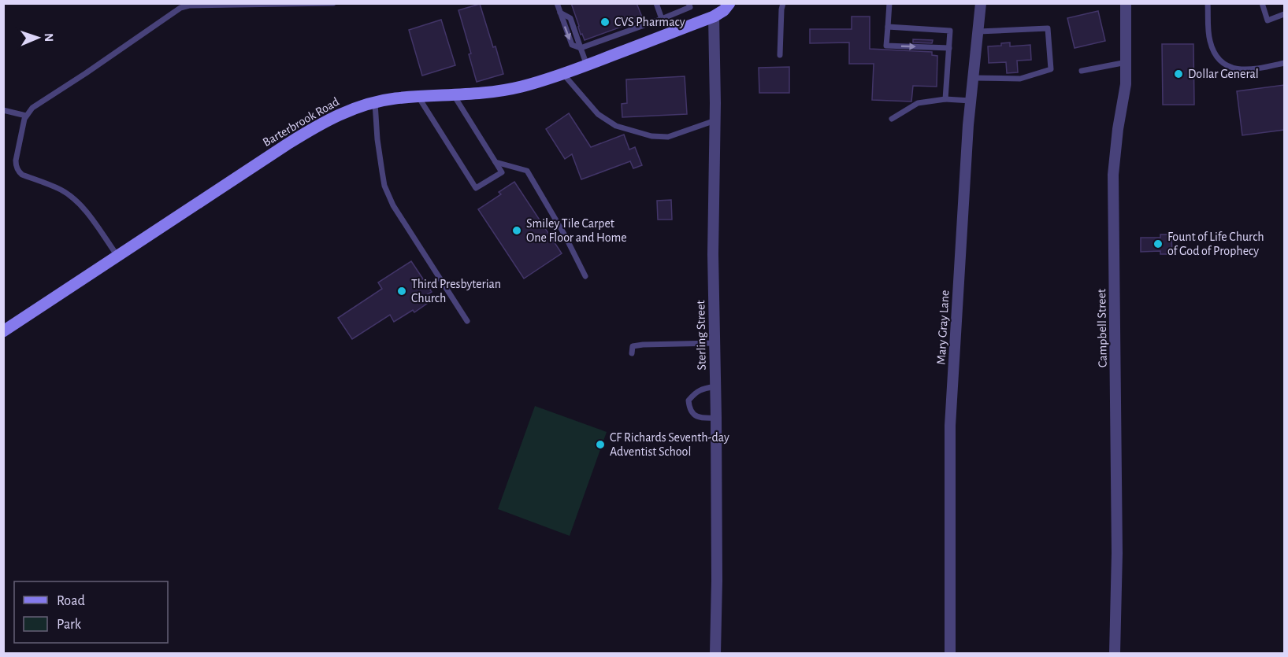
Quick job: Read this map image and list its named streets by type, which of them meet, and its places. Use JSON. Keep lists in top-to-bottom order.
{
  "streets": {
    "street": [
      "Barterbrook Road",
      "Mary Gray Lane",
      "Campbell Street",
      "Sterling Street"
    ]
  },
  "crossings": [
    ["Barterbrook Road", "Sterling Street"]
  ],
  "places": [
    "CVS Pharmacy",
    "Dollar General",
    "Smiley Tile Carpet One Floor and Home",
    "Fount of Life Church of God of Prophecy",
    "Third Presbyterian Church",
    "CF Richards Seventh-day Adventist School"
  ],
  "legend": ["Road", "Park"],
  "north": "right"
}
